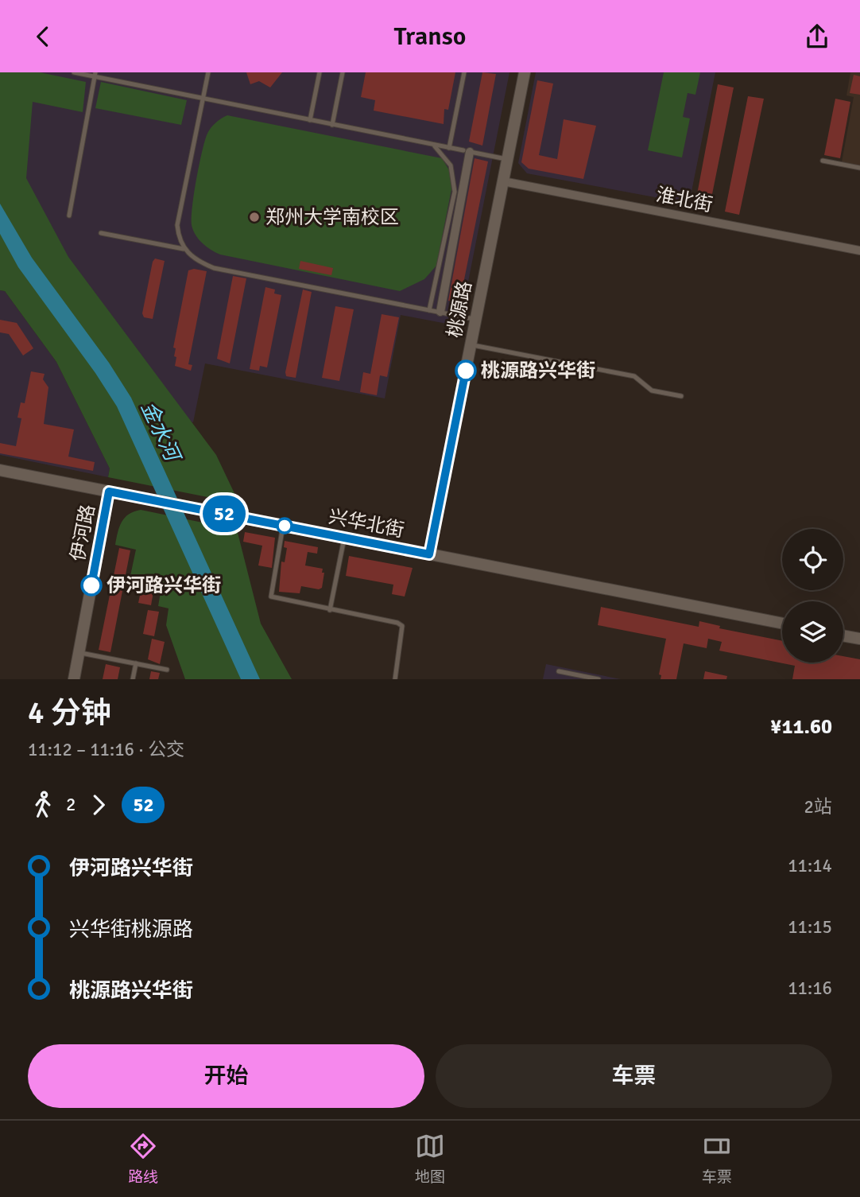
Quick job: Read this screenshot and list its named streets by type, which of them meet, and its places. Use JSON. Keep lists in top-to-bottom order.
{
  "streets": {
    "street": [
      "淮北街",
      "桃源路",
      "兴华北街",
      "伊河路"
    ]
  },
  "crossings": [
    ["淮北街", "桃源路"],
    ["桃源路", "兴华北街"],
    ["兴华北街", "伊河路"]
  ],
  "water": ["金水河"],
  "places": ["郑州大学南校区", "桃源路兴华街", "伊河路兴华街"],
  "lines": ["bus line 52"],
  "page": {
    "header": "Transo",
    "on_map": "52",
    "heading": ["4 分钟", "11:12 – 11:16 · 公交", "¥11.60"],
    "legs": ["2", "52", "2站"],
    "list": [
      {
        "name": "伊河路兴华街",
        "value": "11:14"
      },
      {
        "name": "兴华街桃源路",
        "value": "11:15"
      },
      {
        "name": "桃源路兴华街",
        "value": "11:16"
      }
    ],
    "buttons": ["开始", "车票"],
    "tabs": ["路线", "地图", "车票"]
  }
}
